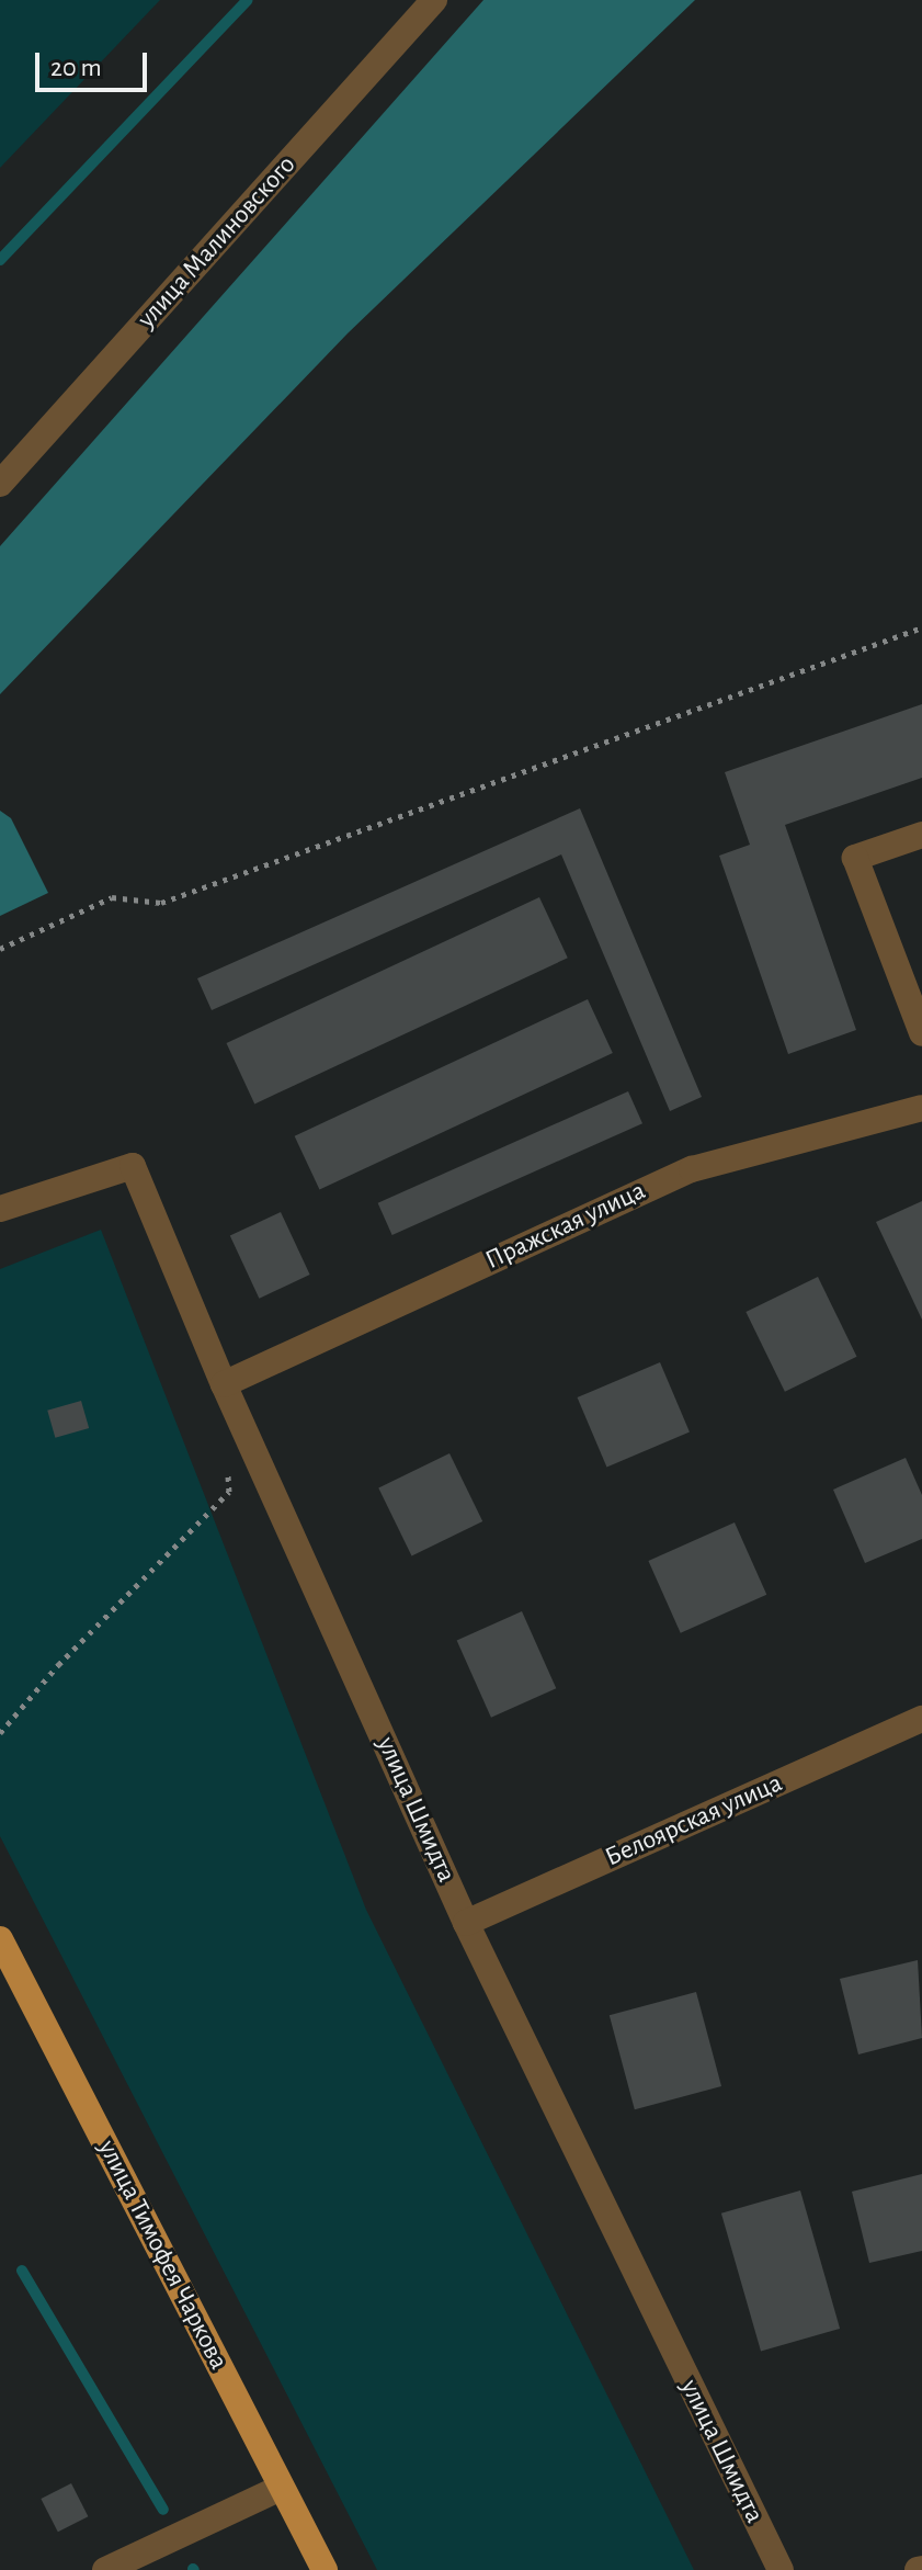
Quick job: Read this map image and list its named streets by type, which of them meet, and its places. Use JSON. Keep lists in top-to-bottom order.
{
  "streets": {
    "main road": ["улица Тимофея Чаркова"],
    "street": [
      "улица Малиновского",
      "Пражская улица",
      "улица Шмидта",
      "Белоярская улица"
    ]
  },
  "crossings": [
    ["Пражская улица", "улица Шмидта"],
    ["улица Шмидта", "Белоярская улица"]
  ],
  "scale_bar": "20 m"
}
